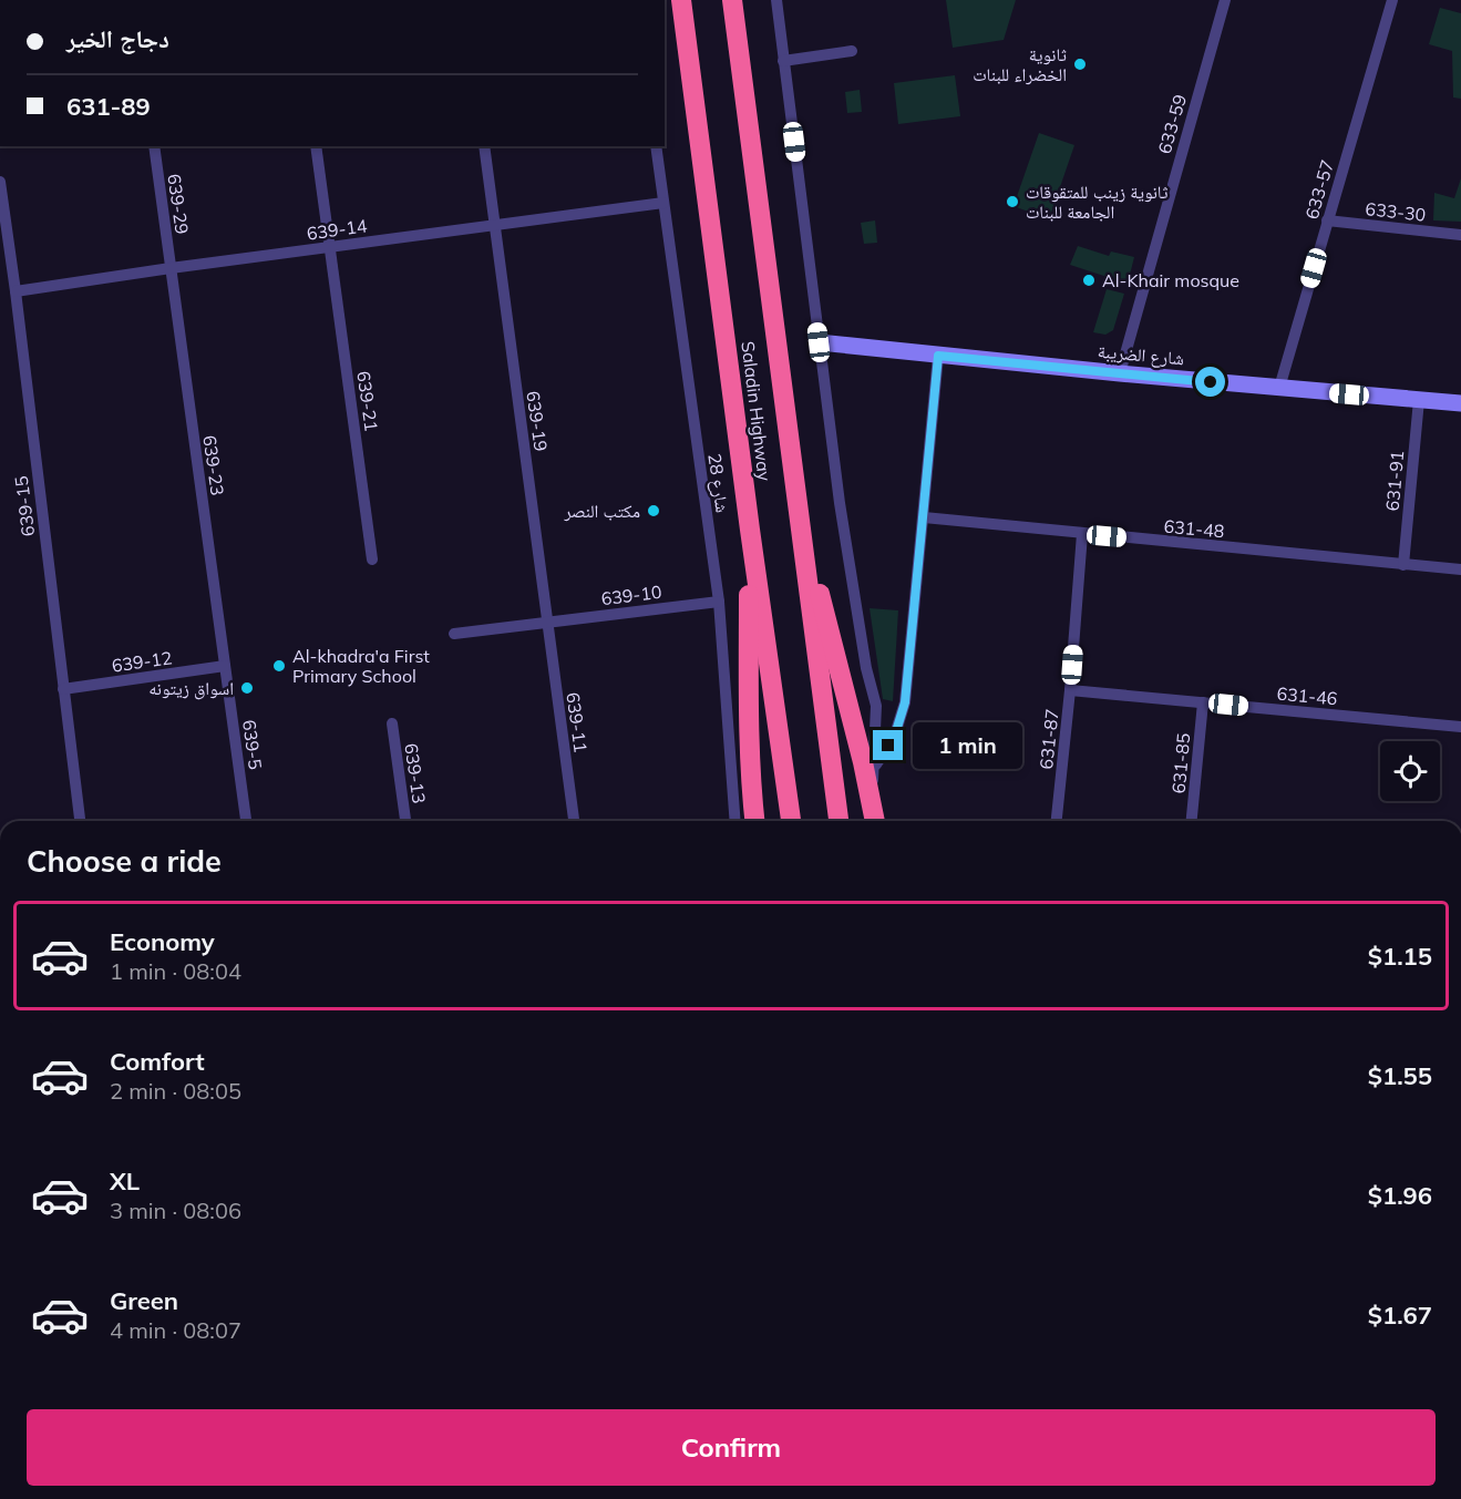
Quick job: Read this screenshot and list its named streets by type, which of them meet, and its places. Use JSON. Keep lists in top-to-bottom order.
{
  "streets": {
    "highway": ["Saladin Highway"],
    "street": [
      "633-59",
      "633-57",
      "639-29",
      "633-30",
      "639-14",
      "شارع الضريبة",
      "639-21",
      "639-19",
      "639-23",
      "631-91",
      "شارع 28",
      "639-15",
      "631-48",
      "639-10",
      "639-12",
      "631-46",
      "639-11",
      "631-87",
      "639-5",
      "631-85",
      "639-13"
    ]
  },
  "crossings": [
    ["633-59", "شارع الضريبة"],
    ["633-57", "633-30"],
    ["633-57", "شارع الضريبة"],
    ["639-29", "639-14"],
    ["639-29", "639-23"],
    ["639-14", "639-21"],
    ["639-14", "639-19"],
    ["639-14", "639-23"],
    ["639-14", "شارع 28"],
    ["639-14", "639-15"],
    ["شارع الضريبة", "631-91"],
    ["639-19", "639-10"],
    ["639-19", "639-11"],
    ["639-23", "639-12"],
    ["639-23", "639-5"],
    ["631-91", "631-48"],
    ["شارع 28", "639-10"],
    ["639-15", "639-12"],
    ["631-48", "631-87"],
    ["639-10", "639-11"],
    ["639-12", "639-5"],
    ["631-46", "631-87"],
    ["631-46", "631-85"]
  ],
  "places": [
    "ثانوية الخضراء للبنات",
    "ثانوية زينب للمتقوقات الجامعة للبنات",
    "Al-Khair mosque",
    "مكتب النصر",
    "Al-khadra'a First Primary School",
    "اسواق زيتونه"
  ],
  "page": {
    "banner": ["دجاج الخير", "631-89"],
    "bubble": "1 min",
    "heading": "Choose a ride",
    "list": [
      {
        "name": "Economy",
        "note": "1 min · 08:04",
        "value": "$1.15"
      },
      {
        "name": "Comfort",
        "note": "2 min · 08:05",
        "value": "$1.55"
      },
      {
        "name": "XL",
        "note": "3 min · 08:06",
        "value": "$1.96"
      },
      {
        "name": "Green",
        "note": "4 min · 08:07",
        "value": "$1.67"
      }
    ],
    "buttons": "Confirm"
  }
}
